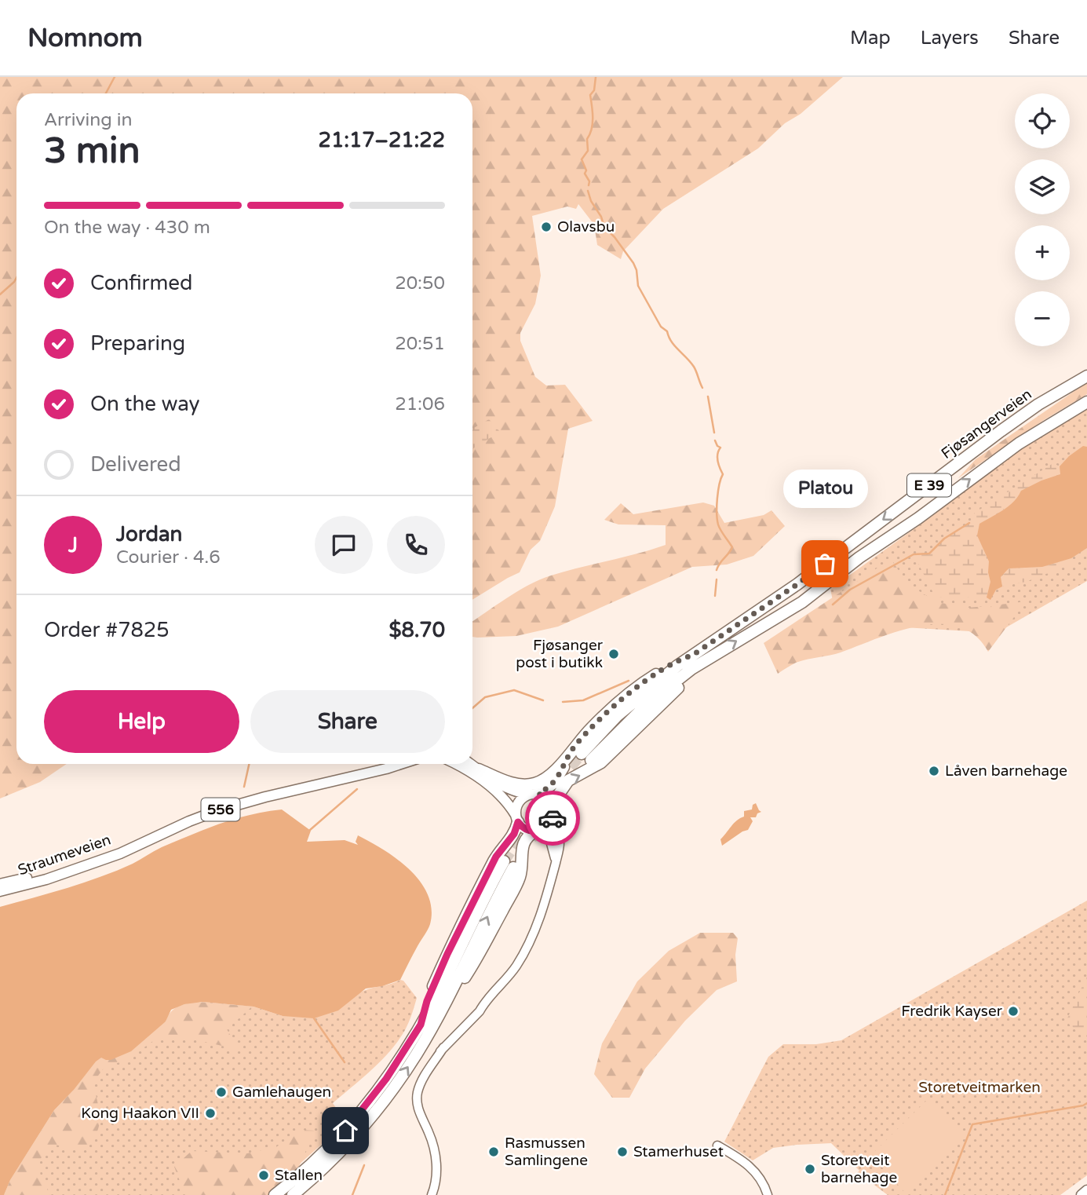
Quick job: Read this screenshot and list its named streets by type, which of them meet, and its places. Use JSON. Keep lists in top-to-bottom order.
{
  "streets": {
    "highway": ["Fjøsangerveien", "E 39"],
    "main road": ["556", "Straumeveien"]
  },
  "crossings": [
    ["Fjøsangerveien", "E 39"]
  ],
  "parks": ["Storetveitmarken"],
  "places": [
    "Olavsbu",
    "Platou",
    "Fjøsanger post i butikk",
    "Låven barnehage",
    "Fredrik Kayser",
    "Gamlehaugen",
    "Kong Haakon VII",
    "Rasmussen Samlingene",
    "Stamerhuset",
    "Storetveit barnehage",
    "Stallen"
  ],
  "page": {
    "header": "Nomnom",
    "nav": ["Map", "Layers", "Share"],
    "map_buttons": ["+", "−"],
    "heading": ["3 min", "Arriving in", "21:17–21:22"],
    "panel": [
      "Jordan",
      "Courier · 4.6",
      "Order #7825",
      "$8.70"
    ],
    "bar": "On the way · 430 m",
    "list": [
      ["Confirmed", "20:50"],
      ["Preparing", "20:51"],
      ["On the way", "21:06"],
      "Delivered"
    ],
    "bubble": "Platou",
    "round": "J",
    "buttons": ["Help", "Share"]
  }
}
